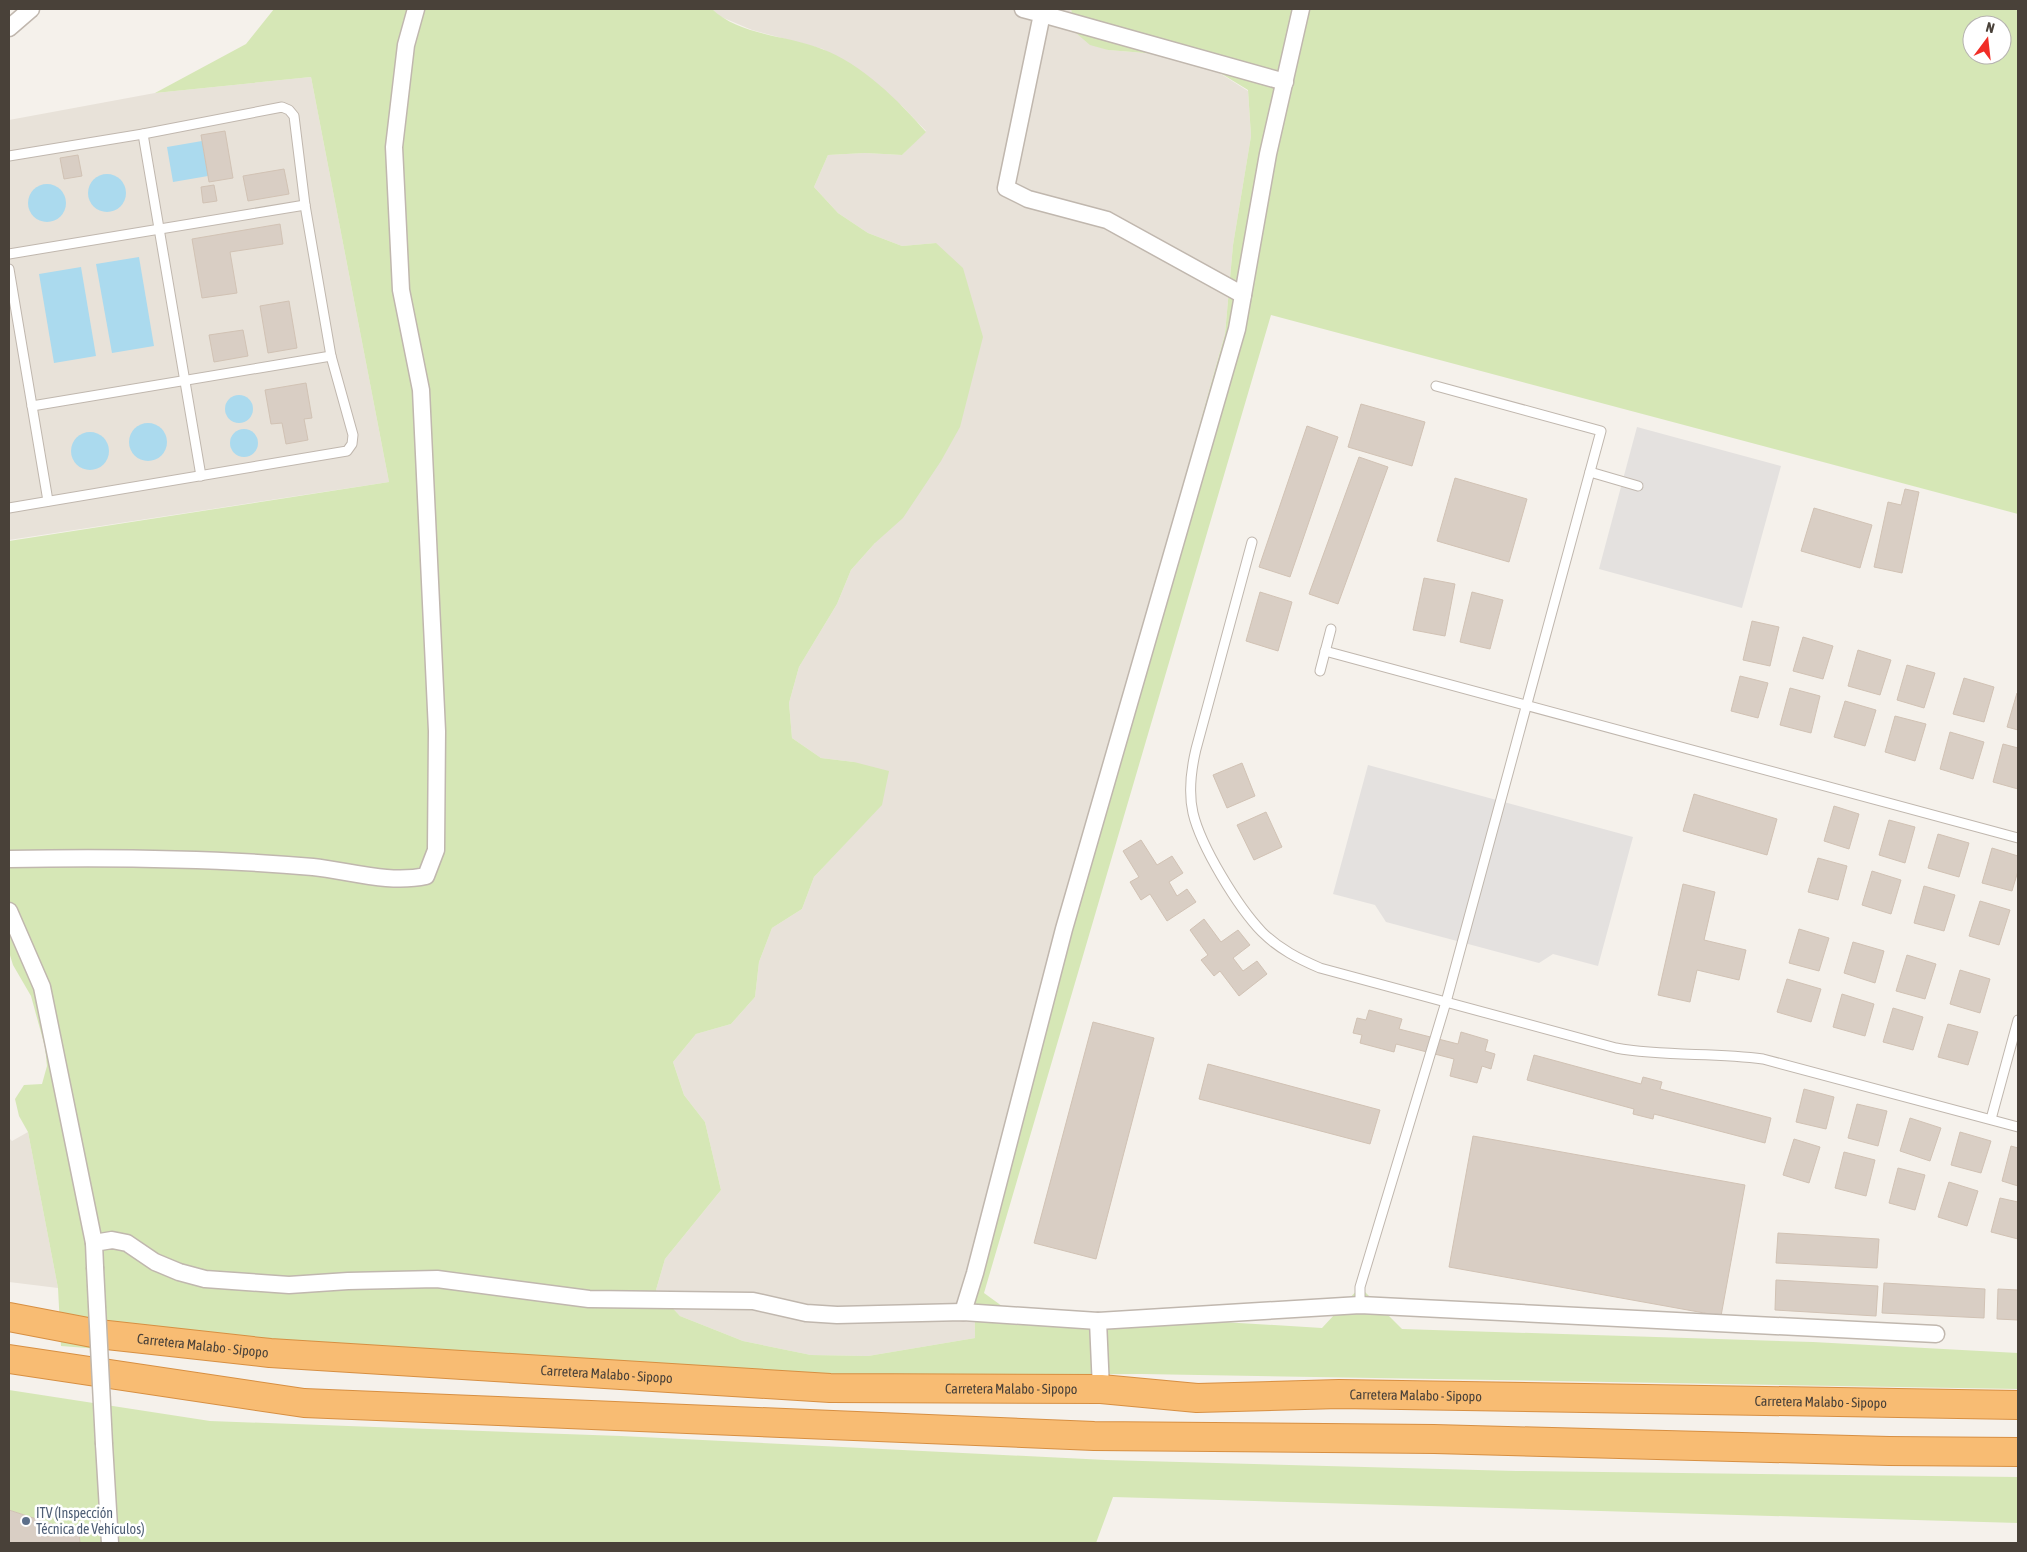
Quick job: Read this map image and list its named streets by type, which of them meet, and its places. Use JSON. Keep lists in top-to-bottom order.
{
  "streets": {
    "highway": ["Carretera Malabo - Sipopo"]
  },
  "places": ["ITV (Inspección Técnica de Vehículos)"],
  "north": "top"
}
